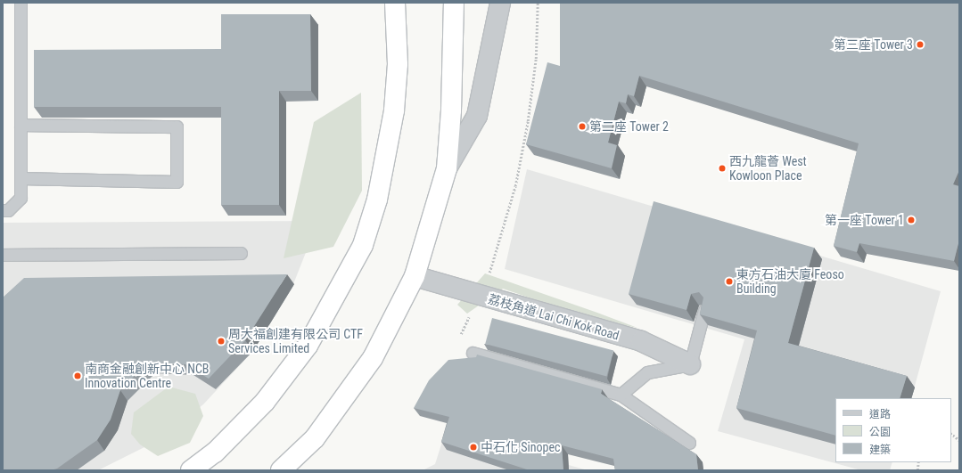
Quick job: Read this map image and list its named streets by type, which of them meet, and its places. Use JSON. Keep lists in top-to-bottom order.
{
  "streets": {
    "street": ["荔枝角道 Lai Chi Kok Road"]
  },
  "places": [
    "第三座 Tower 3",
    "第二座 Tower 2",
    "西九龍薈 West Kowloon Place",
    "第一座 Tower 1",
    "東方石油大廈 Feoso Building",
    "周大福創建有限公司 CTF Services Limited",
    "南商金融創新中心 NCB Innovation Centre",
    "中石化 Sinopec"
  ],
  "legend": ["道路", "公園", "建築"]
}
